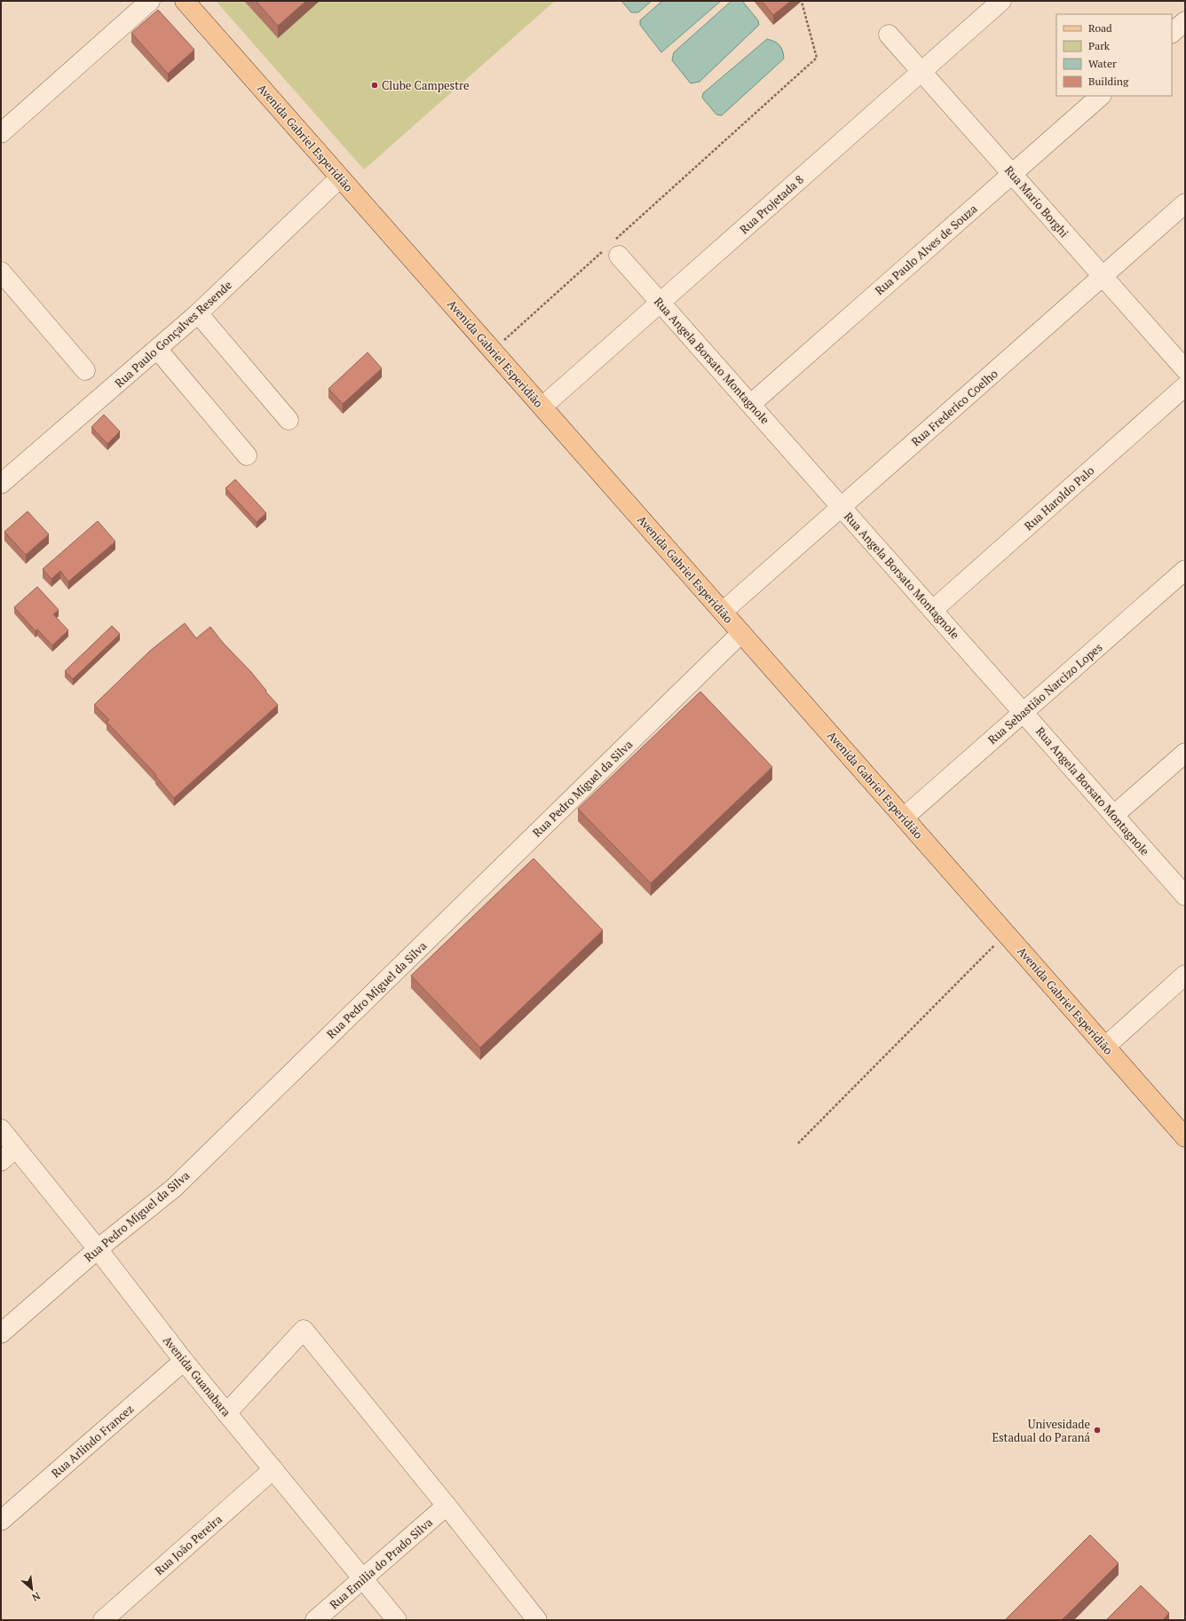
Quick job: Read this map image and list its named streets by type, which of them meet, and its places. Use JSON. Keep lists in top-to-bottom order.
{
  "streets": {
    "main road": ["Avenida Gabriel Esperidião"],
    "street": [
      "Rua Mario Borghi",
      "Rua Projetada 8",
      "Rua Paulo Alves de Souza",
      "Rua Paulo Gonçalves Resende",
      "Rua Angela Borsato Montagnole",
      "Rua Frederico Coelho",
      "Rua Haroldo Palo",
      "Rua Sebastião Narcizo Lopes",
      "Rua Pedro Miguel da Silva",
      "Avenida Guanabara",
      "Rua Arlindo Francez",
      "Rua João Pereira",
      "Rua Emilia do Prado Silva"
    ]
  },
  "crossings": [
    ["Avenida Gabriel Esperidião", "Rua Projetada 8"],
    ["Avenida Gabriel Esperidião", "Rua Paulo Gonçalves Resende"],
    ["Avenida Gabriel Esperidião", "Rua Frederico Coelho"],
    ["Avenida Gabriel Esperidião", "Rua Sebastião Narcizo Lopes"],
    ["Avenida Gabriel Esperidião", "Rua Pedro Miguel da Silva"],
    ["Rua Mario Borghi", "Rua Projetada 8"],
    ["Rua Mario Borghi", "Rua Paulo Alves de Souza"],
    ["Rua Mario Borghi", "Rua Frederico Coelho"],
    ["Rua Projetada 8", "Rua Angela Borsato Montagnole"],
    ["Rua Paulo Alves de Souza", "Rua Angela Borsato Montagnole"],
    ["Rua Angela Borsato Montagnole", "Rua Frederico Coelho"],
    ["Rua Angela Borsato Montagnole", "Rua Haroldo Palo"],
    ["Rua Angela Borsato Montagnole", "Rua Sebastião Narcizo Lopes"],
    ["Rua Pedro Miguel da Silva", "Avenida Guanabara"],
    ["Avenida Guanabara", "Rua Arlindo Francez"],
    ["Avenida Guanabara", "Rua João Pereira"],
    ["Avenida Guanabara", "Rua Emilia do Prado Silva"]
  ],
  "places": ["Clube Campestre", "Univesidade Estadual do Paraná"],
  "legend": [
    "Road",
    "Park",
    "Water",
    "Building"
  ],
  "north": "bottom right"
}
